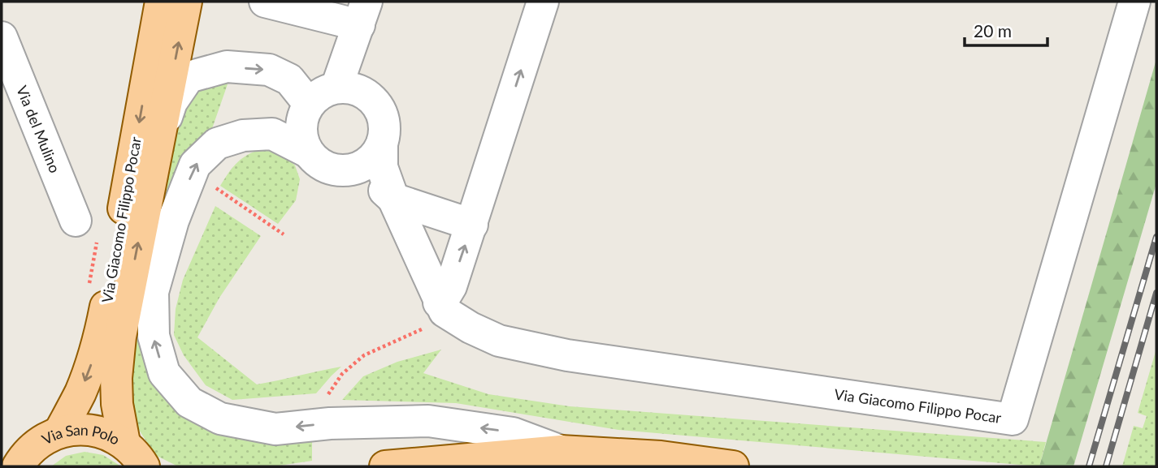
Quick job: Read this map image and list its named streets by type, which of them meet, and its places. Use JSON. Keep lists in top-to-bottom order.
{
  "streets": {
    "main road": ["Via Giacomo Filippo Pocar", "Via San Polo"],
    "street": ["Via del Mulino"]
  },
  "crossings": [
    ["Via Giacomo Filippo Pocar", "Via San Polo"]
  ],
  "scale_bar": "20 m"
}
